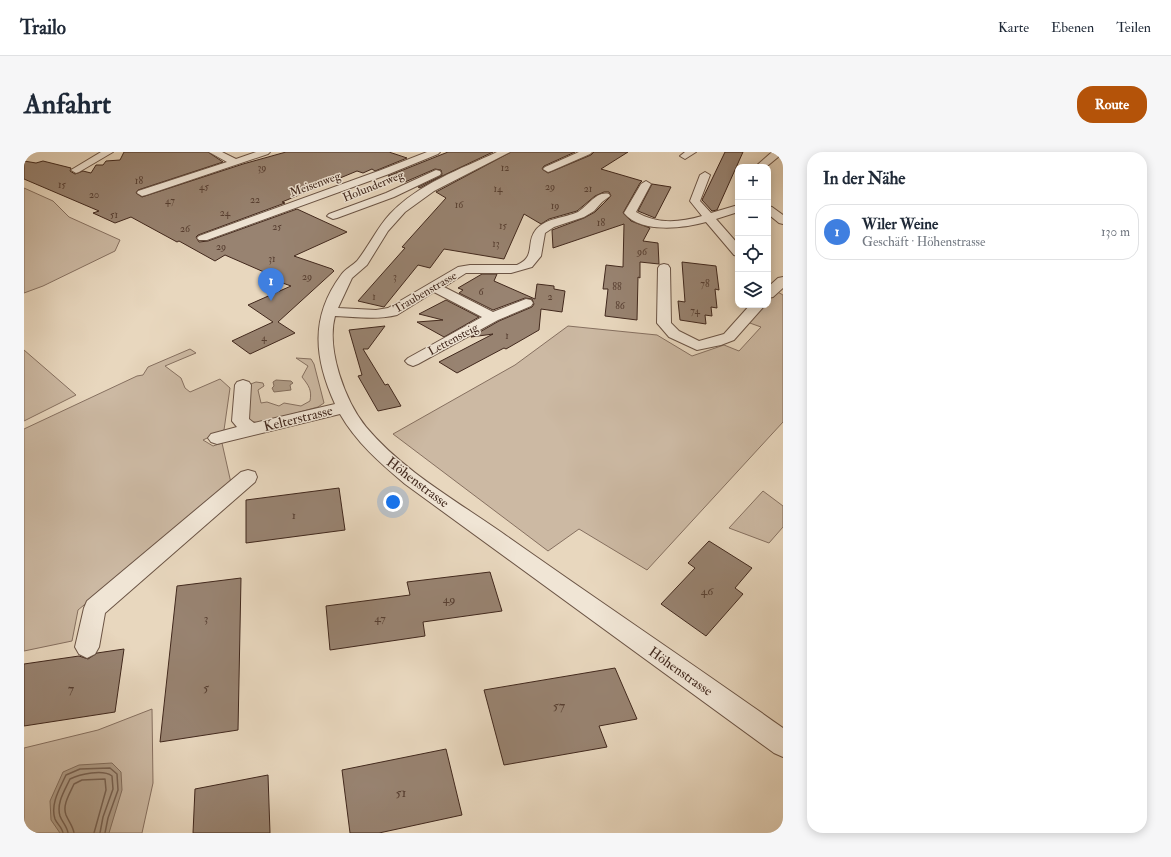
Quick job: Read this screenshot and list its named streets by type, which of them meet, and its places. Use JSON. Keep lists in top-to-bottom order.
{
  "streets": {
    "street": [
      "Meisenweg",
      "Holunderweg",
      "Traubenstrasse",
      "Lettensteig",
      "Kelterstrasse",
      "Höhenstrasse"
    ]
  },
  "crossings": [
    ["Traubenstrasse", "Lettensteig"],
    ["Traubenstrasse", "Höhenstrasse"],
    ["Kelterstrasse", "Höhenstrasse"]
  ],
  "house_numbers": [
    "39",
    "12",
    "18",
    "15",
    "45",
    "29",
    "14",
    "21",
    "20",
    "22",
    "47",
    "16",
    "19",
    "24",
    "51",
    "18",
    "15",
    "25",
    "26",
    "13",
    "29",
    "96",
    "31",
    "29",
    "3",
    "78",
    "88",
    "6",
    "1",
    "2",
    "86",
    "74",
    "1",
    "4",
    "1",
    "46",
    "49",
    "3",
    "47",
    "5",
    "7",
    "57",
    "51"
  ],
  "page": {
    "header": "Trailo",
    "nav": ["Karte", "Ebenen", "Teilen"],
    "buttons": "Route",
    "title": "Anfahrt",
    "heading": "In der Nähe",
    "map_buttons": ["+", "−"],
    "list": [
      {
        "mark": "1",
        "name": "Wiler Weine",
        "note": "Geschäft · Höhenstrasse",
        "value": "130 m"
      }
    ],
    "pins": "1"
  }
}
